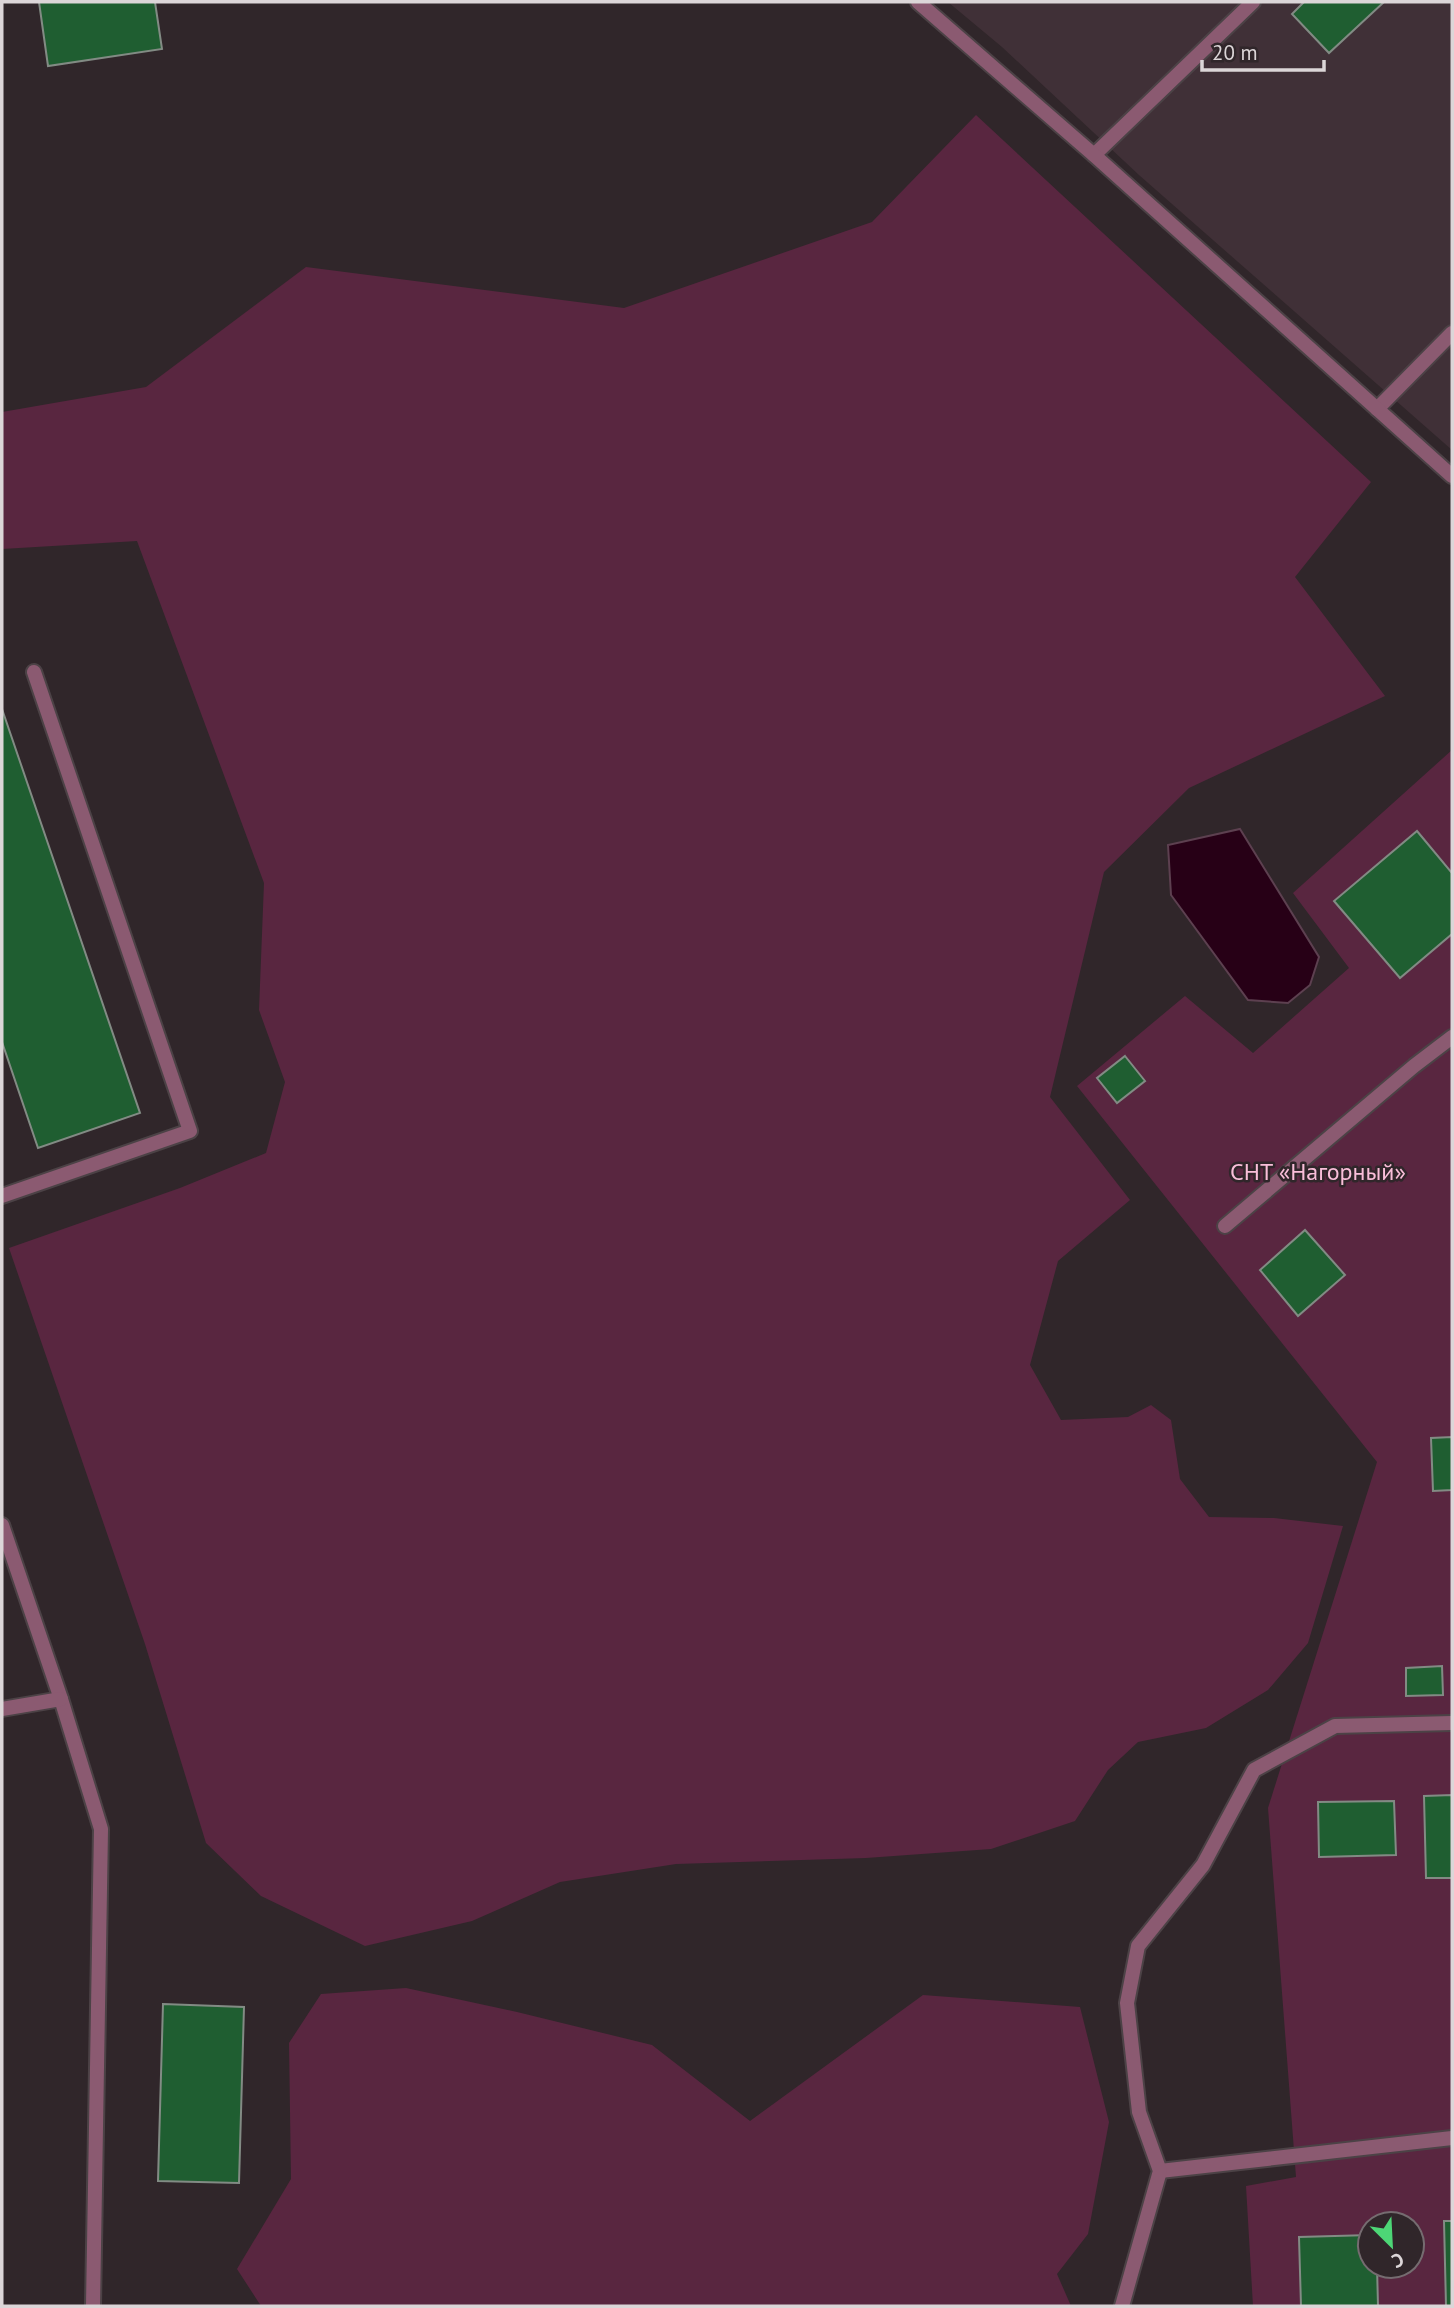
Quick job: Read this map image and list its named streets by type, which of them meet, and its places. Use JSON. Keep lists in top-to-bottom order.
{
  "parks": ["СНТ «Нагорный»"],
  "scale_bar": "20 m",
  "north": "bottom right"
}
